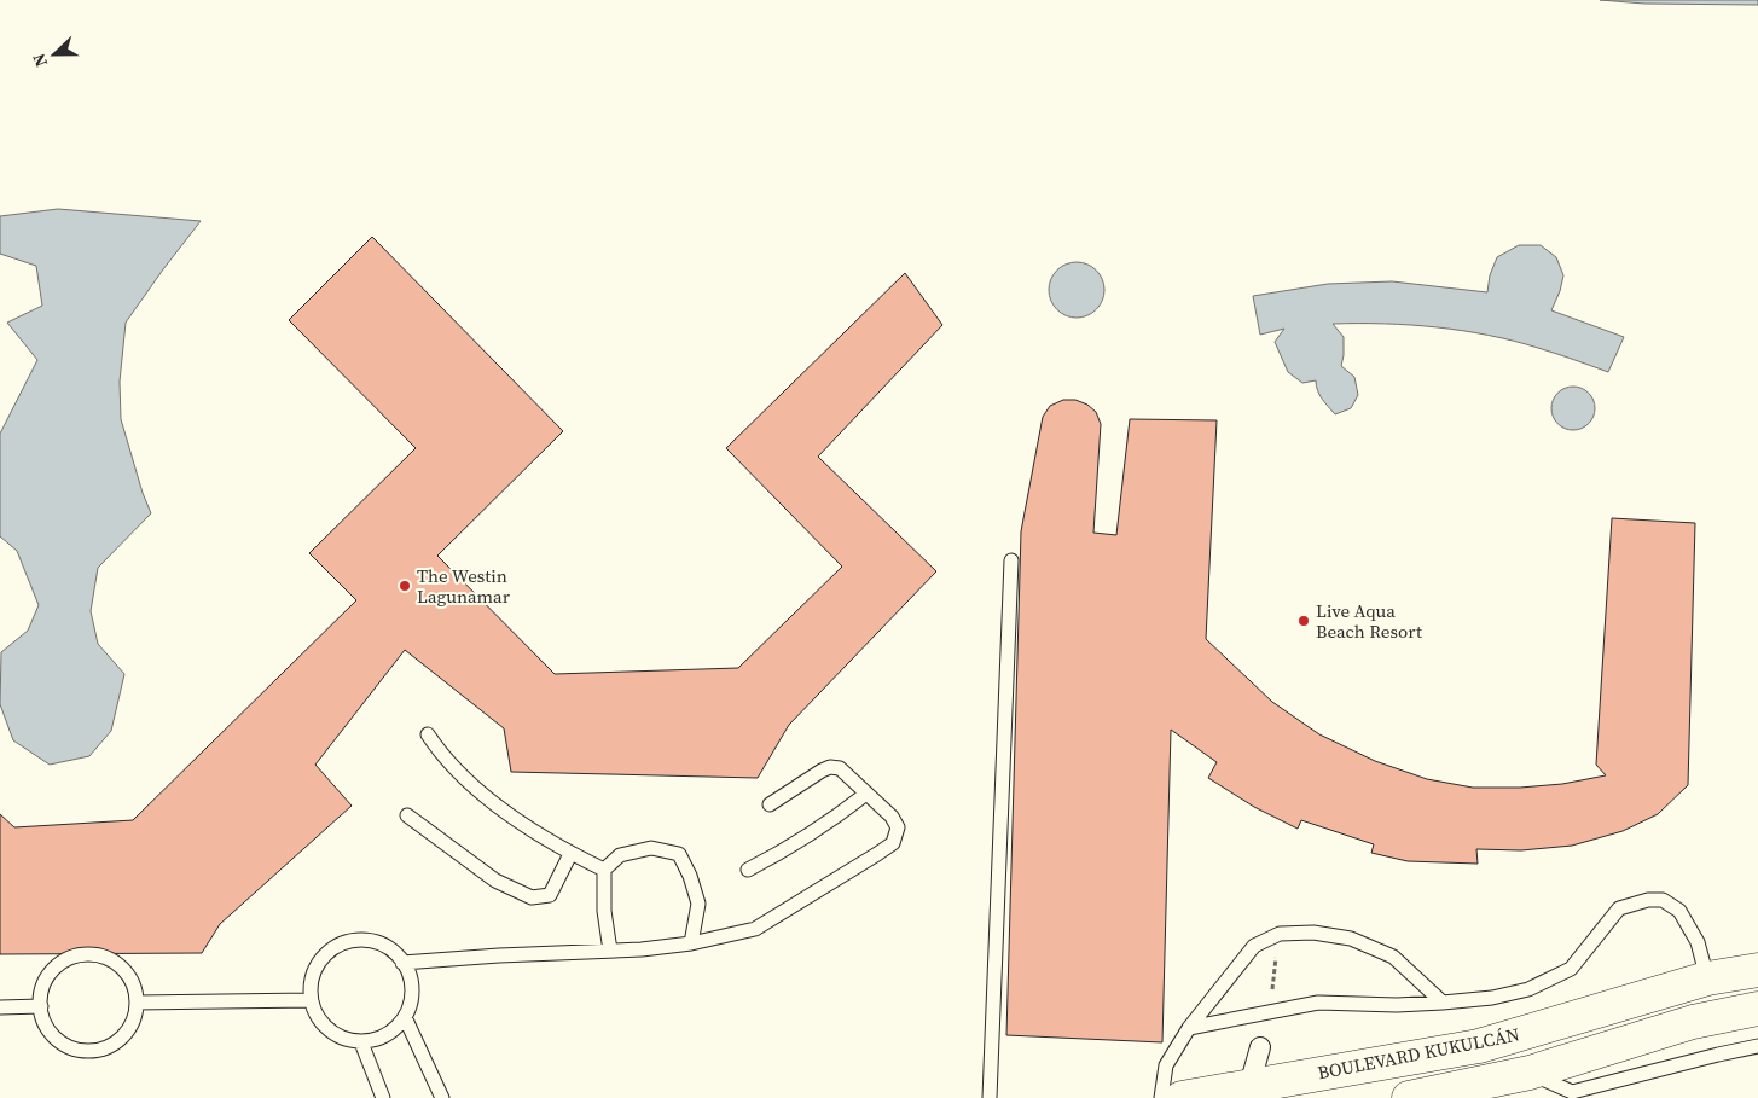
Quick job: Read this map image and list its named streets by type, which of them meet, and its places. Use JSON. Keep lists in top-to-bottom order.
{
  "streets": {
    "main road": ["BOULEVARD KUKULCÁN"]
  },
  "places": ["The Westin Lagunamar", "Live Aqua Beach Resort"],
  "north": "left"
}
